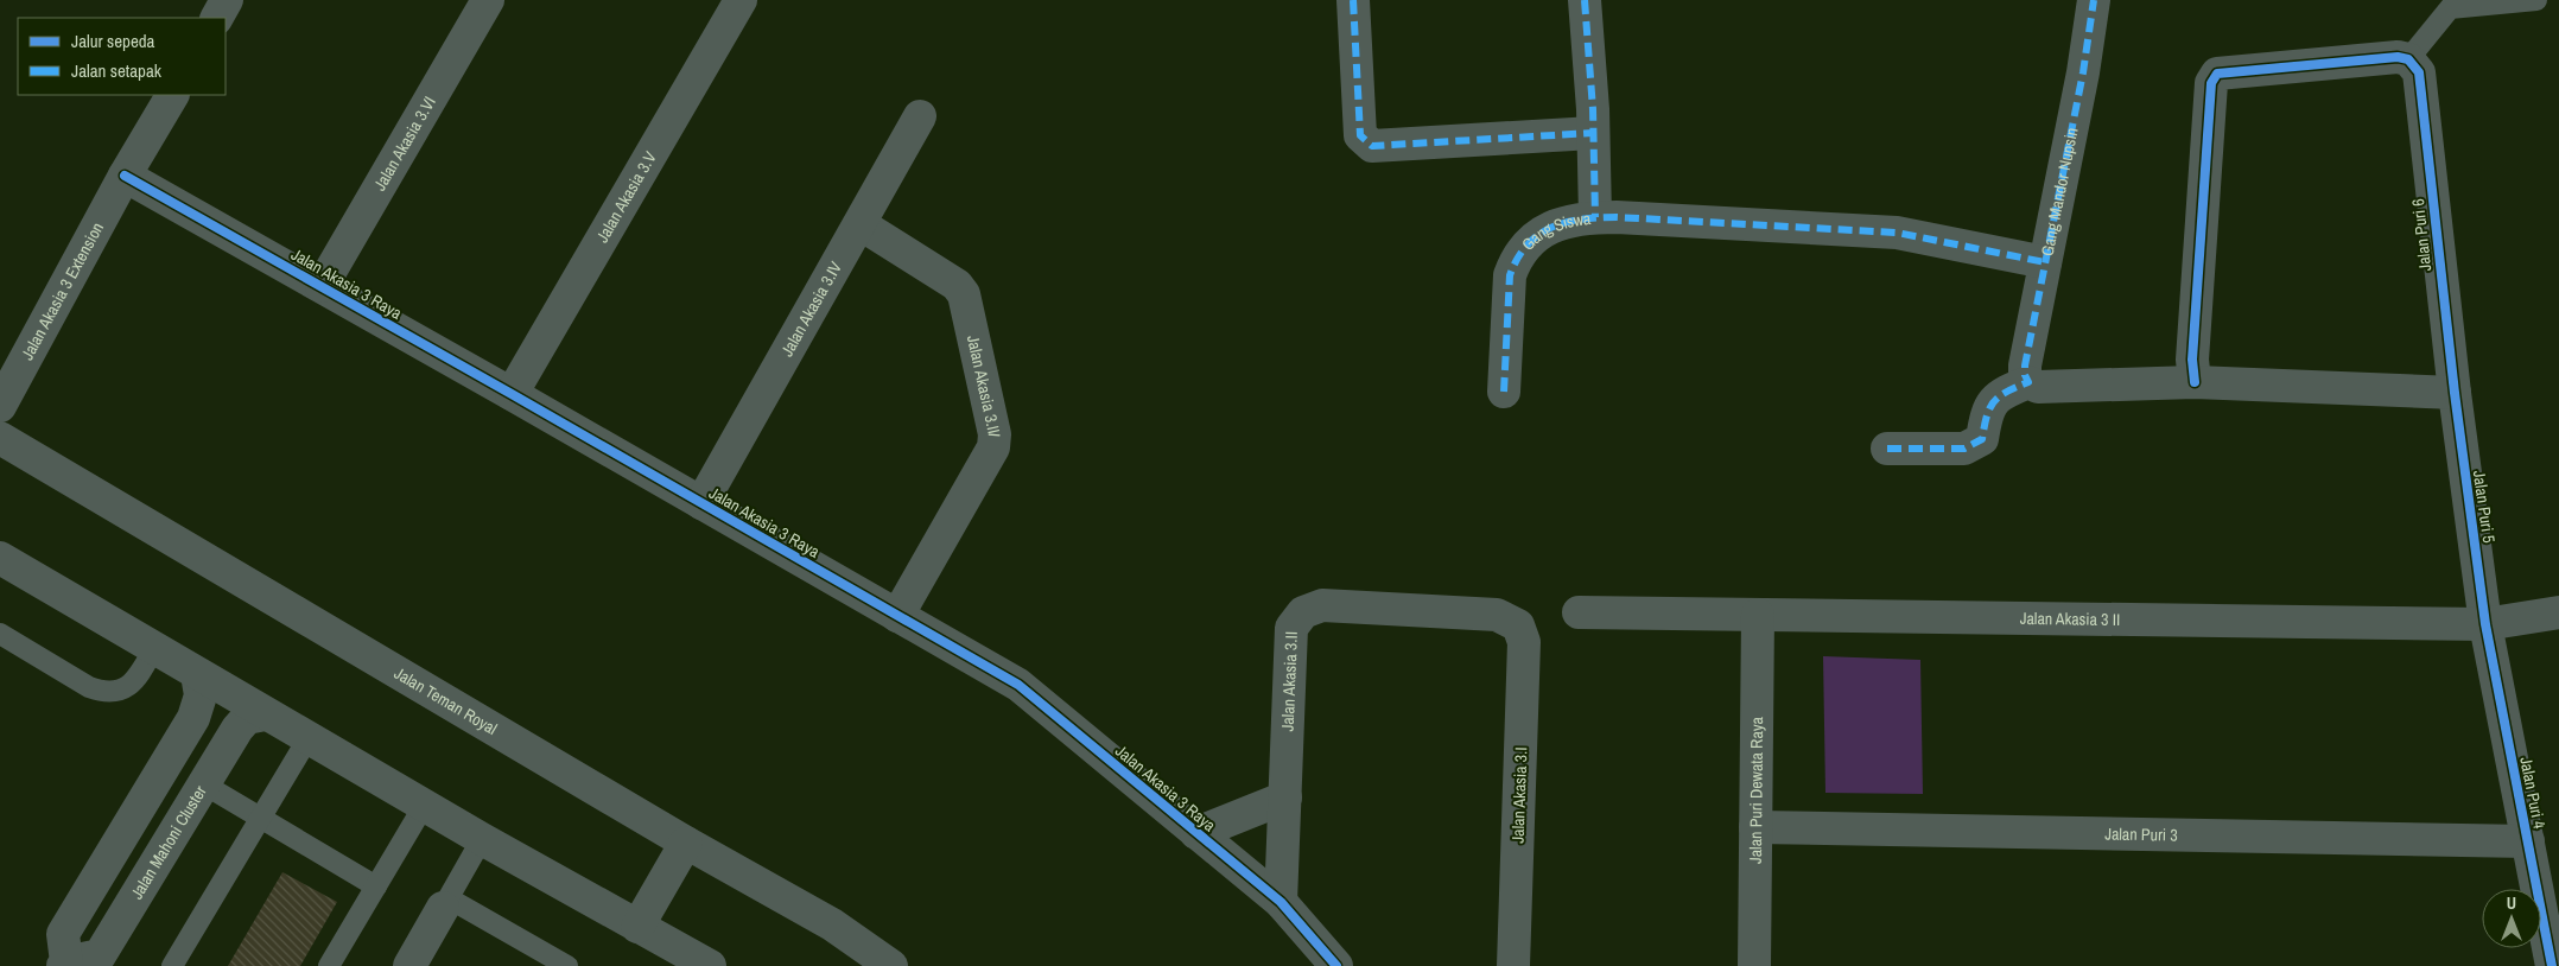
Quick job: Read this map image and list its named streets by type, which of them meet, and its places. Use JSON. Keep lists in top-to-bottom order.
{
  "streets": {
    "street": [
      "Jalan Akasia 3.VI",
      "Gang Mandor Nupsin",
      "Jalan Akasia 3.V",
      "Gang Siswa",
      "Jalan Puri 6",
      "Jalan Akasia 3 Raya",
      "Jalan Akasia 3 Extension",
      "Jalan Akasia 3.IV",
      "Jalan Akasia 3.III",
      "Jalan Puri 5",
      "Jalan Akasia 3 II",
      "Jalan Akasia 3.II",
      "Jalan Teman Royal",
      "Jalan Puri Dewata Raya",
      "Jalan Puri 4",
      "Jalan Akasia 3.I",
      "Jalan Puri 3",
      "Jalan Mahoni Cluster"
    ]
  },
  "crossings": [
    ["Jalan Akasia 3.VI", "Jalan Akasia 3 Raya"],
    ["Jalan Akasia 3.V", "Jalan Akasia 3 Raya"],
    ["Jalan Puri 6", "Jalan Puri 5"],
    ["Jalan Akasia 3 Raya", "Jalan Akasia 3 Extension"],
    ["Jalan Akasia 3 Raya", "Jalan Akasia 3.IV"],
    ["Jalan Akasia 3 Raya", "Jalan Akasia 3.III"],
    ["Jalan Akasia 3 Raya", "Jalan Akasia 3.II"],
    ["Jalan Akasia 3.IV", "Jalan Akasia 3.III"],
    ["Jalan Puri 5", "Jalan Akasia 3 II"],
    ["Jalan Puri 5", "Jalan Puri 4"],
    ["Jalan Akasia 3 II", "Jalan Puri Dewata Raya"],
    ["Jalan Akasia 3 II", "Jalan Puri 4"],
    ["Jalan Akasia 3.II", "Jalan Akasia 3.I"],
    ["Jalan Puri Dewata Raya", "Jalan Puri 3"],
    ["Jalan Puri 4", "Jalan Puri 3"]
  ],
  "legend": ["Jalur sepeda", "Jalan setapak"],
  "north": "top"
}
